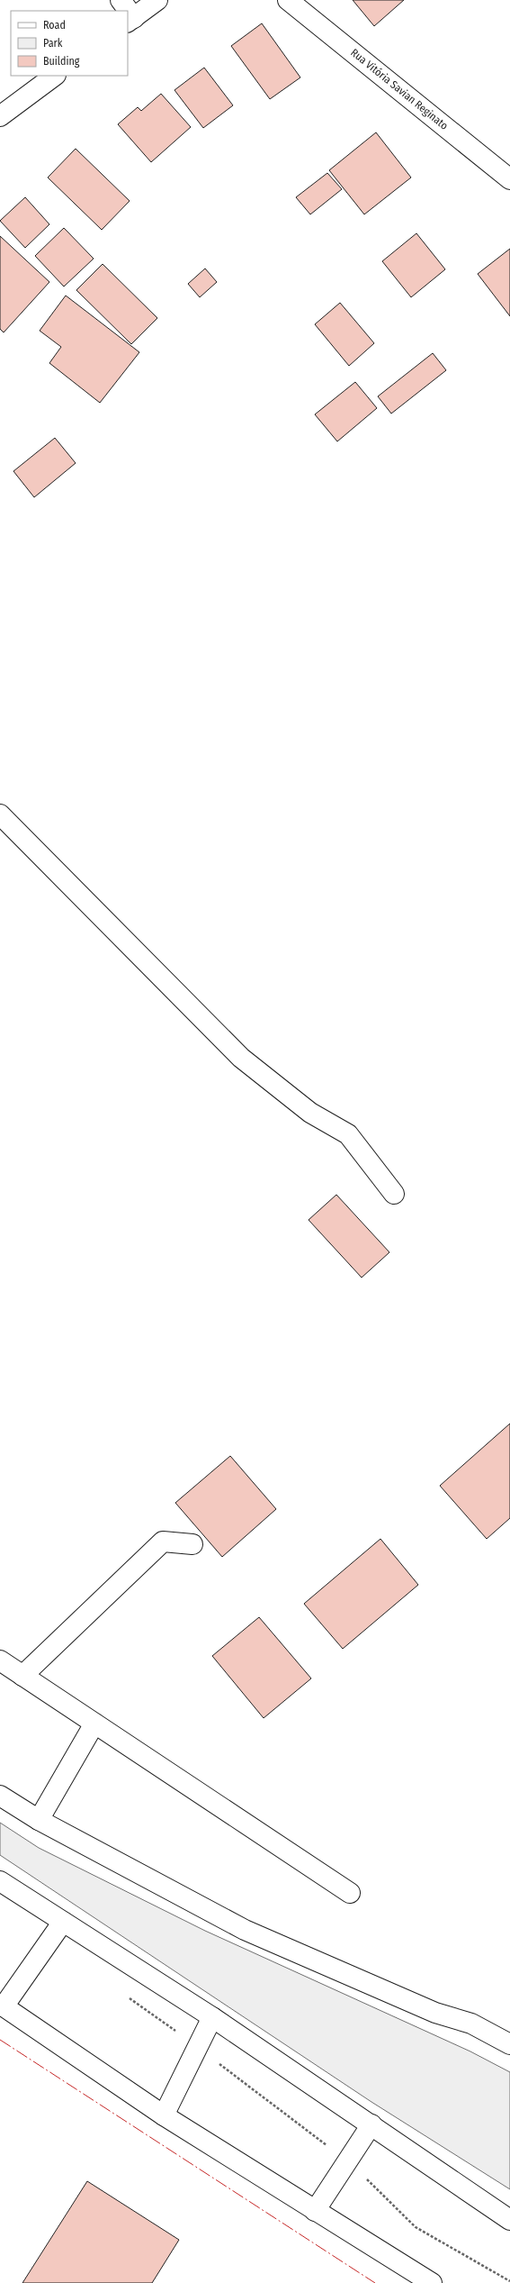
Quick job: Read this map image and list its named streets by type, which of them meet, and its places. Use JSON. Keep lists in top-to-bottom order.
{
  "streets": {
    "main road": ["Rua Vitória Savian Reginato"]
  },
  "legend": ["Road", "Park", "Building"]
}
